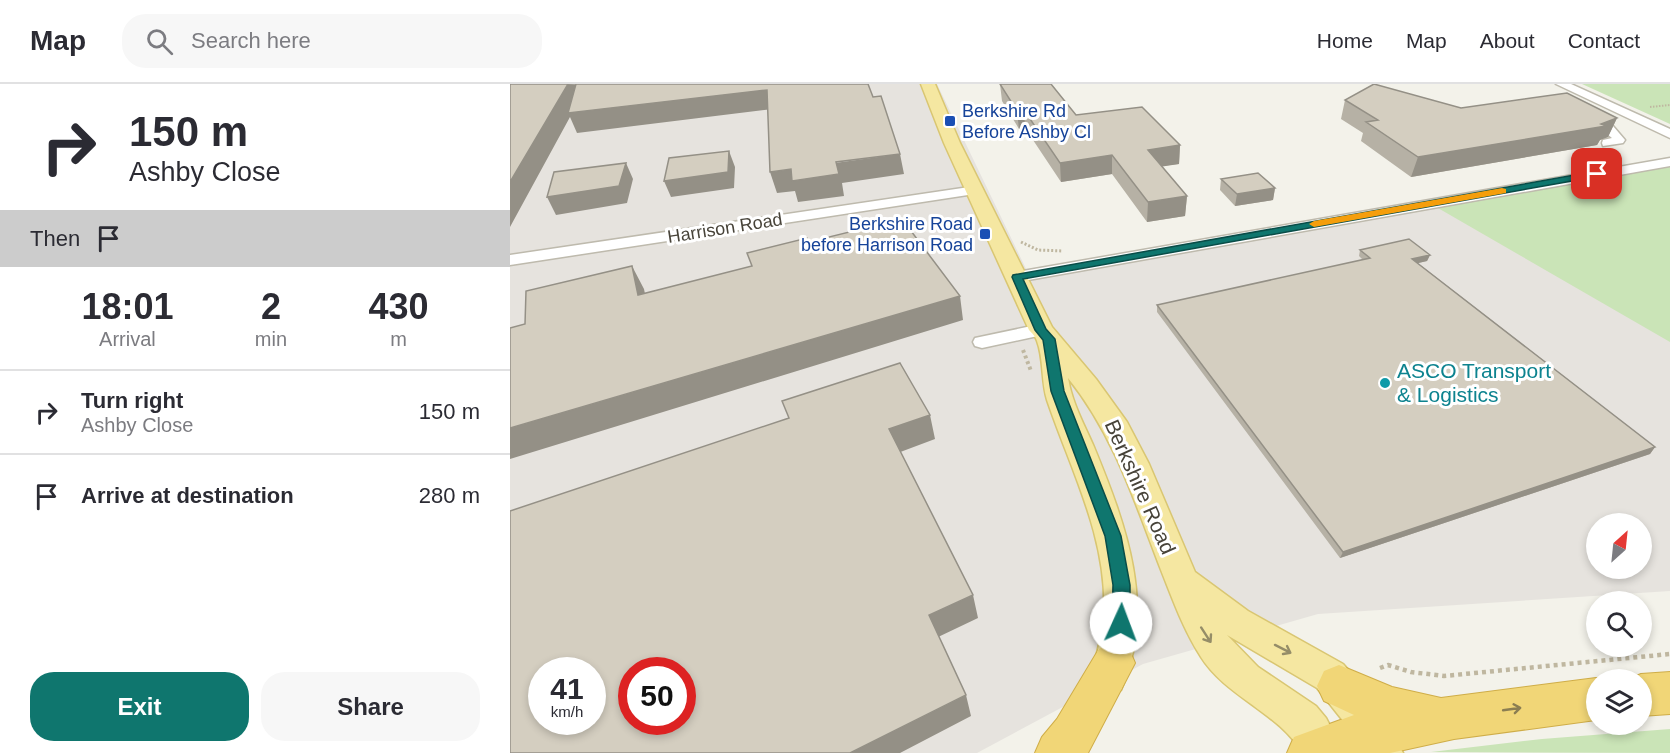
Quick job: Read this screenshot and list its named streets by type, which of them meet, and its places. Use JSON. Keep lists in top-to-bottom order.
{
  "streets": {
    "main road": ["Berkshire Road"],
    "street": ["Harrison Road"]
  },
  "crossings": [
    ["Harrison Road", "Berkshire Road"]
  ],
  "places": {
    "transit": ["Berkshire Rd Before Ashby Cl", "Berkshire Road before Harrison Road"],
    "other": ["ASCO Transport & Logistics"]
  },
  "north": "top right",
  "page": {
    "header": "Map",
    "search": "Search here",
    "nav": [
      "Home",
      "Map",
      "About",
      "Contact"
    ],
    "turn": ["150 m", "Ashby Close"],
    "then": "Then",
    "eta": [
      "18:01",
      "Arrival",
      "2",
      "min",
      "430",
      "m"
    ],
    "list": [
      {
        "name": "Turn right",
        "note": "Ashby Close",
        "value": "150 m"
      },
      {
        "name": "Arrive at destination",
        "value": "280 m"
      }
    ],
    "speed": "41 km/h",
    "limit": "50",
    "buttons": ["Exit", "Share"]
  }
}
